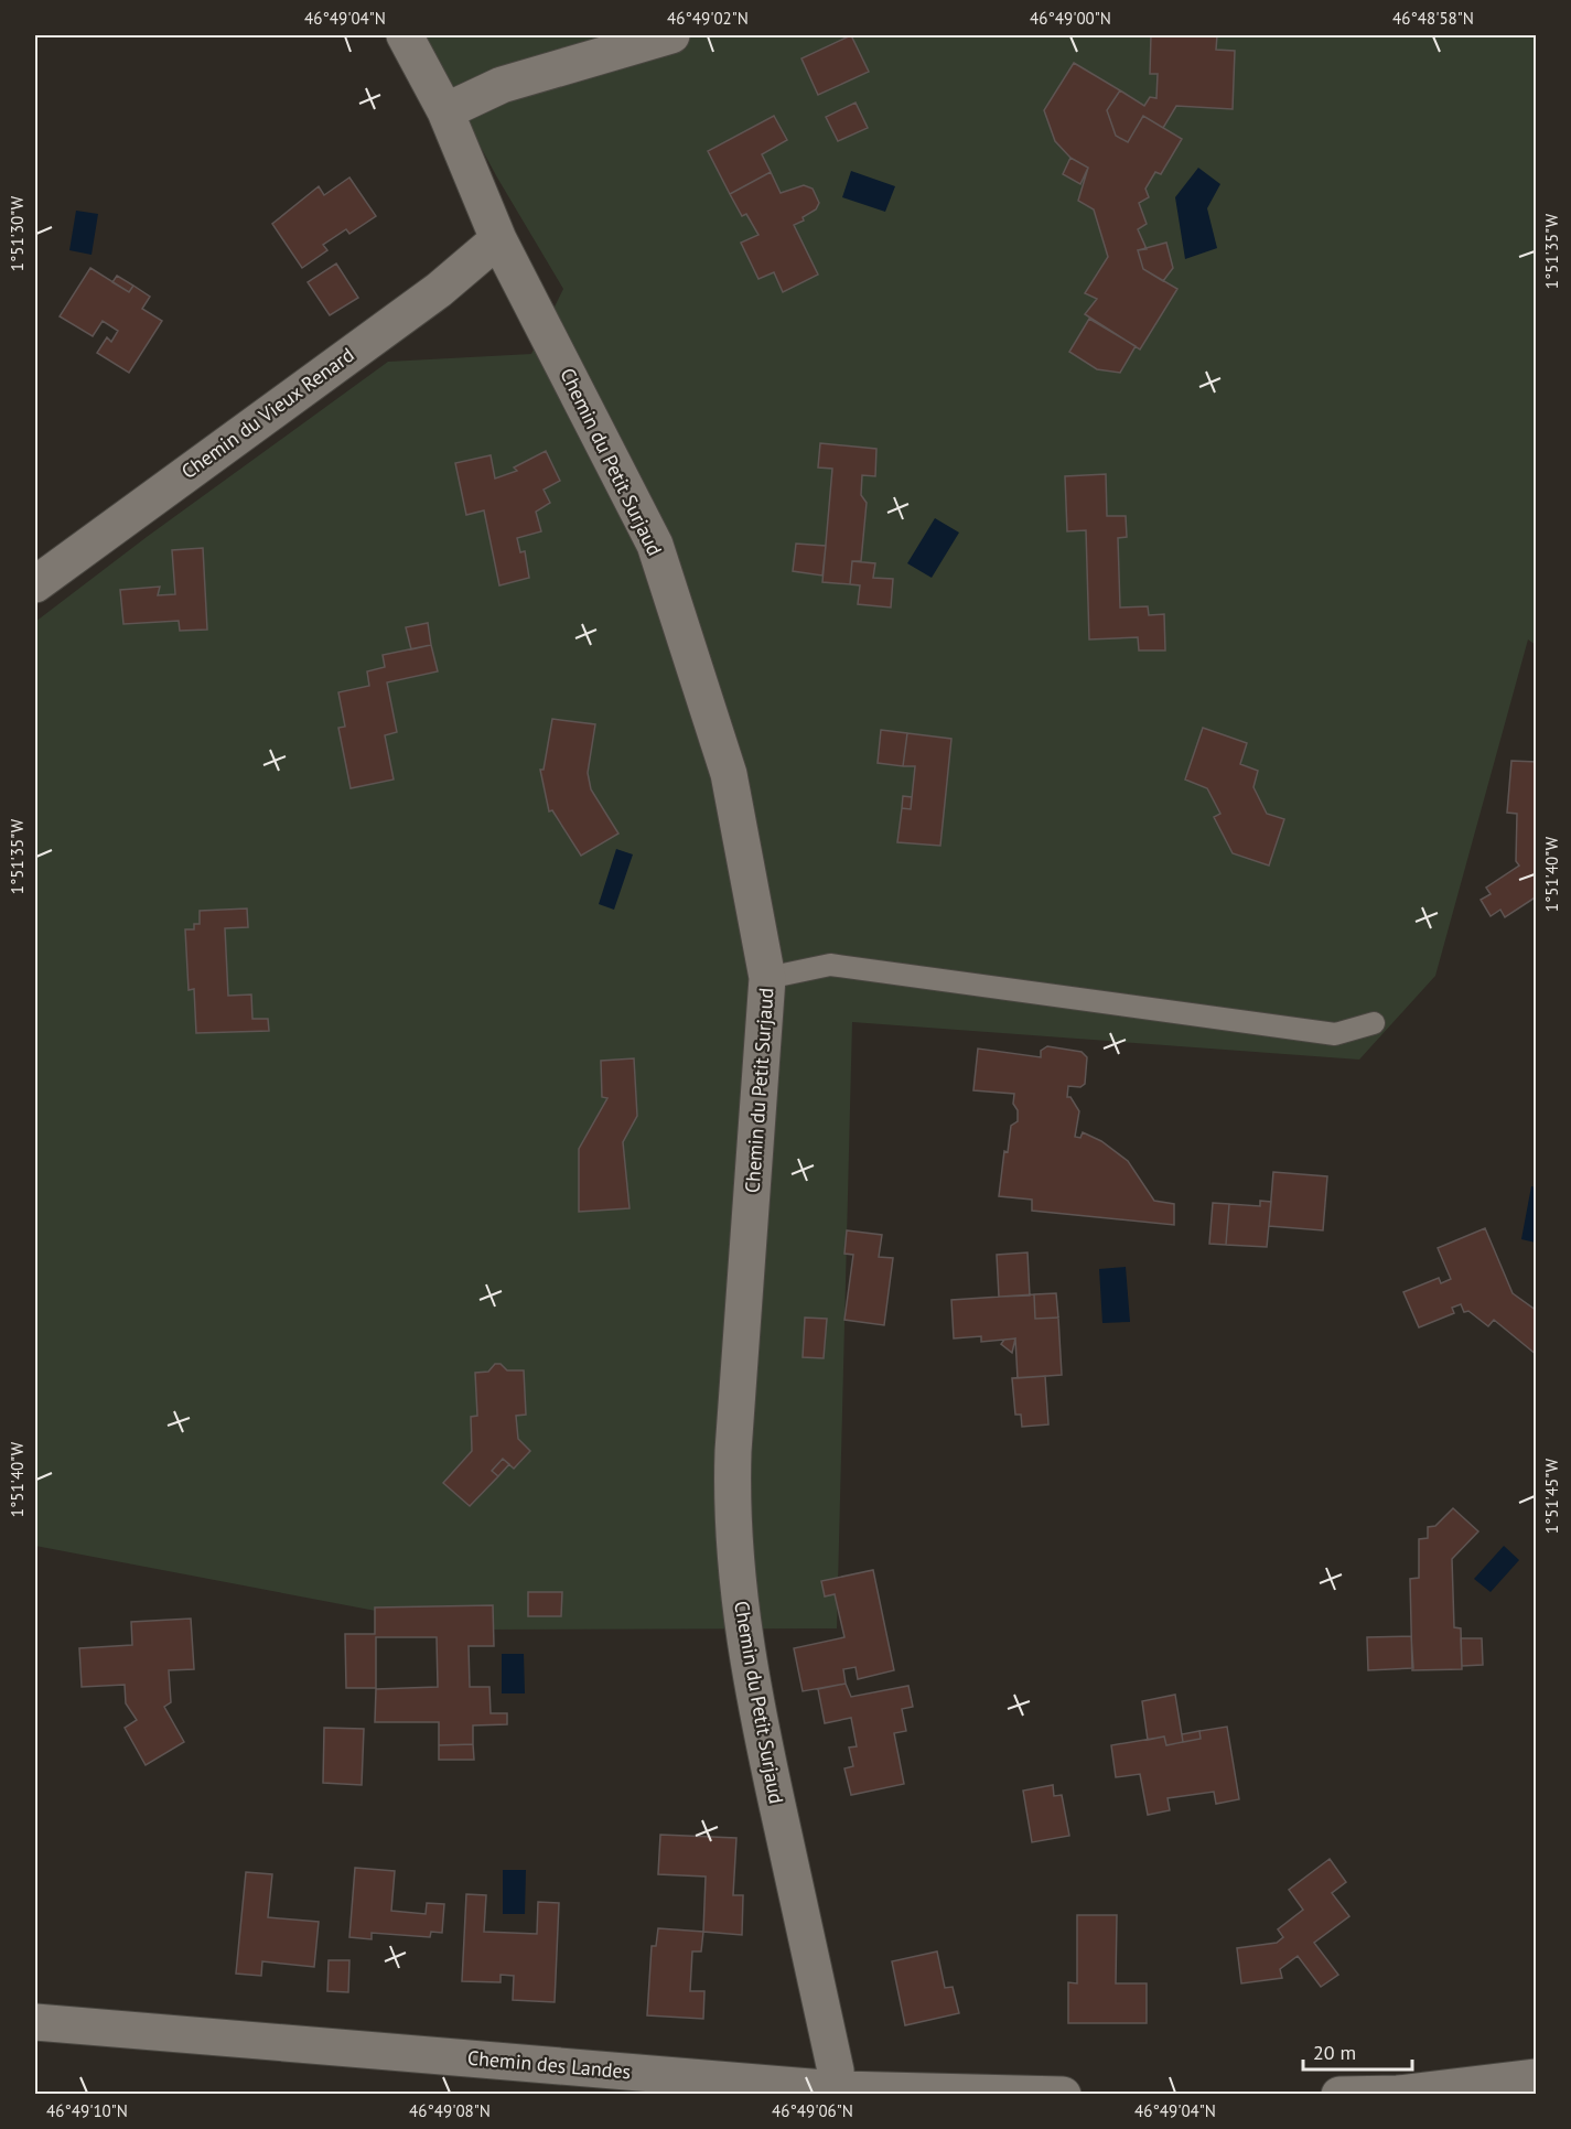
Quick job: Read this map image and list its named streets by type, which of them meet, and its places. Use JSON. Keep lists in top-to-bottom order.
{
  "streets": {
    "street": ["Chemin du Vieux Renard", "Chemin du Petit Surjaud", "Chemin des Landes"]
  },
  "crossings": [
    ["Chemin du Vieux Renard", "Chemin du Petit Surjaud"],
    ["Chemin du Petit Surjaud", "Chemin des Landes"]
  ],
  "scale_bar": "20 m",
  "coordinates": [
    "46°49'04\"N",
    "46°49'02\"N",
    "46°49'00\"N",
    "46°48'58\"N",
    "1°51'30\"W",
    "1°51'35\"W",
    "1°51'40\"W",
    "1°51'45\"W",
    "46°49'10\"N",
    "46°49'08\"N",
    "46°49'06\"N"
  ]
}
